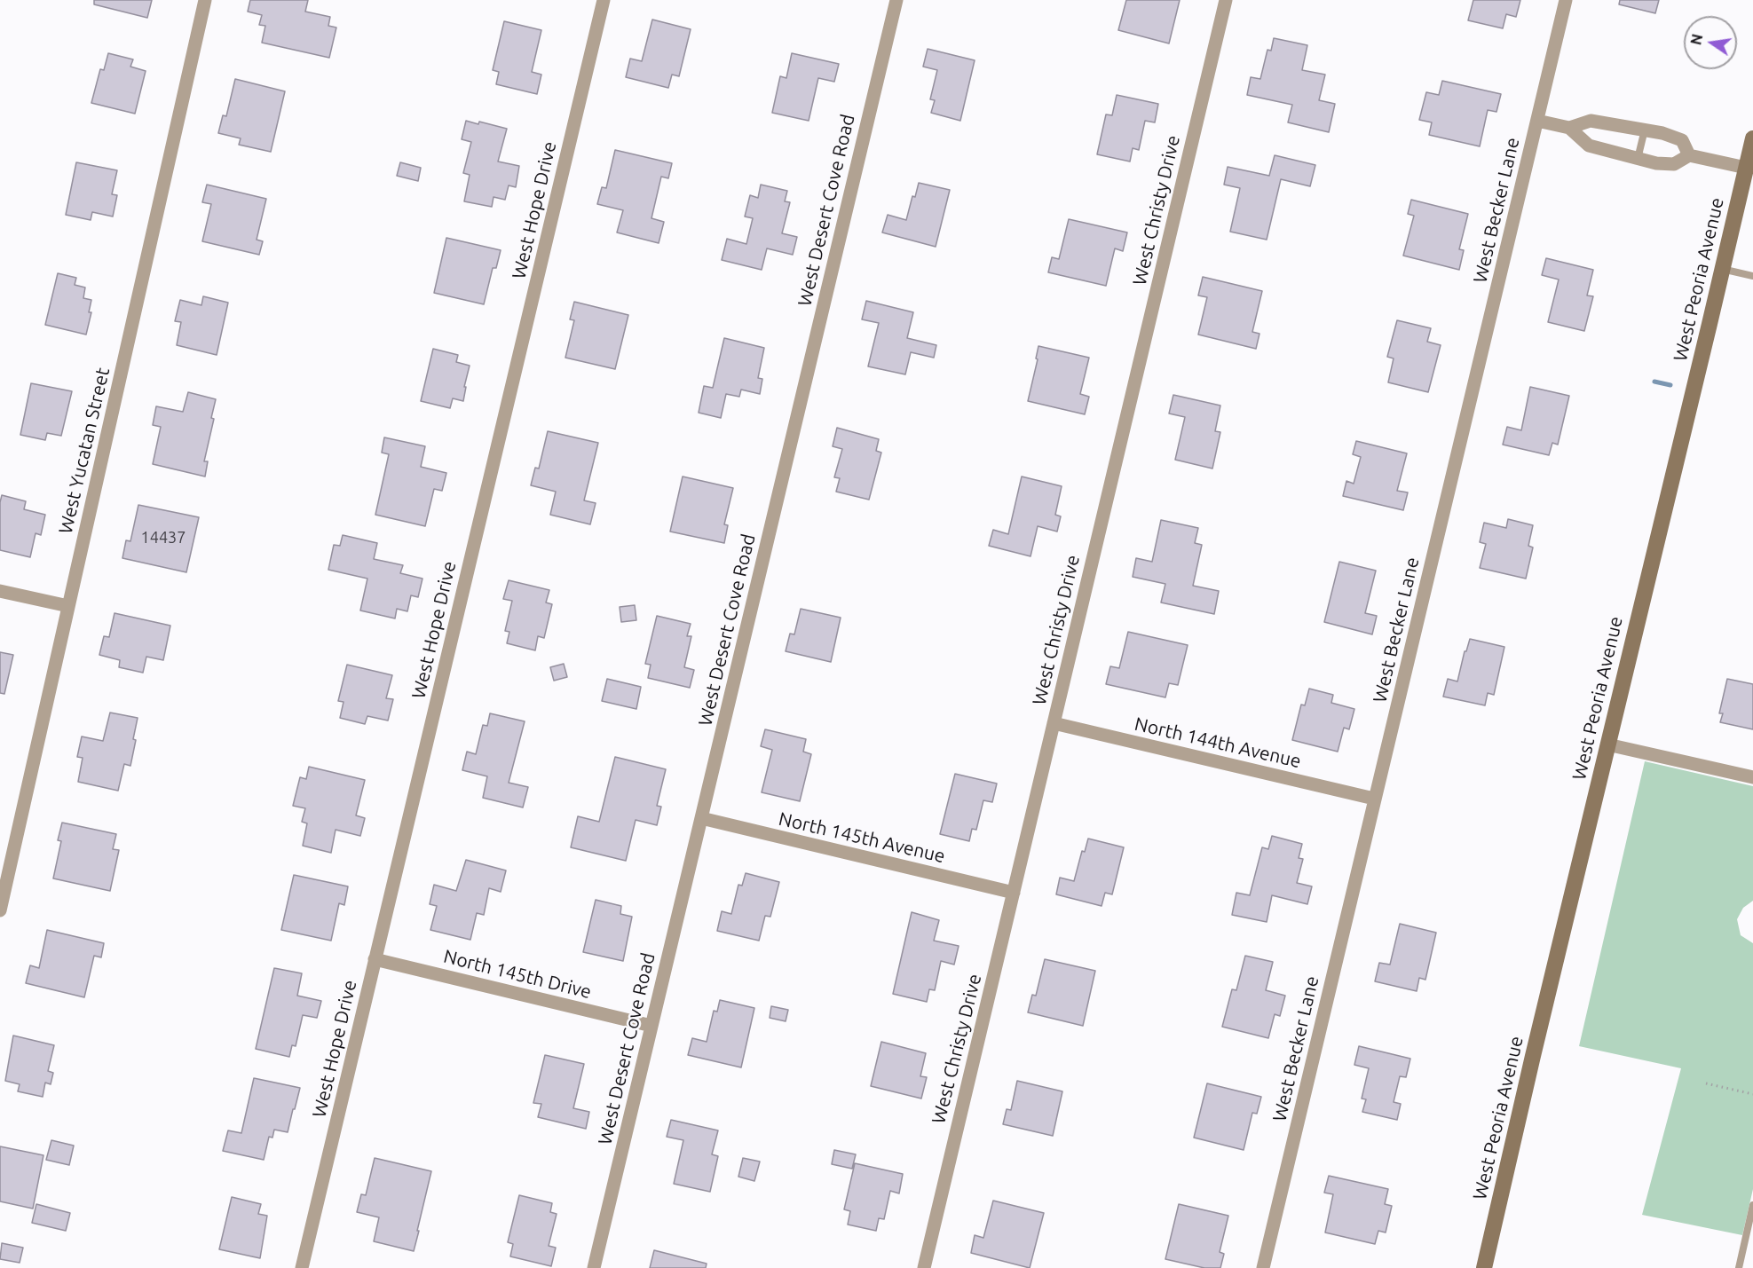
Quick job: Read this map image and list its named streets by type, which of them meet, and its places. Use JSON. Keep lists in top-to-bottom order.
{
  "streets": {
    "main road": ["West Peoria Avenue"],
    "street": [
      "West Hope Drive",
      "West Desert Cove Road",
      "West Christy Drive",
      "West Becker Lane",
      "West Yucatan Street",
      "North 144th Avenue",
      "North 145th Avenue",
      "North 145th Drive"
    ]
  },
  "crossings": [
    ["West Hope Drive", "North 145th Drive"],
    ["West Desert Cove Road", "North 145th Avenue"],
    ["West Desert Cove Road", "North 145th Drive"],
    ["West Christy Drive", "North 144th Avenue"],
    ["West Christy Drive", "North 145th Avenue"],
    ["West Becker Lane", "North 144th Avenue"]
  ],
  "house_numbers": ["14437"],
  "north": "left"
}
